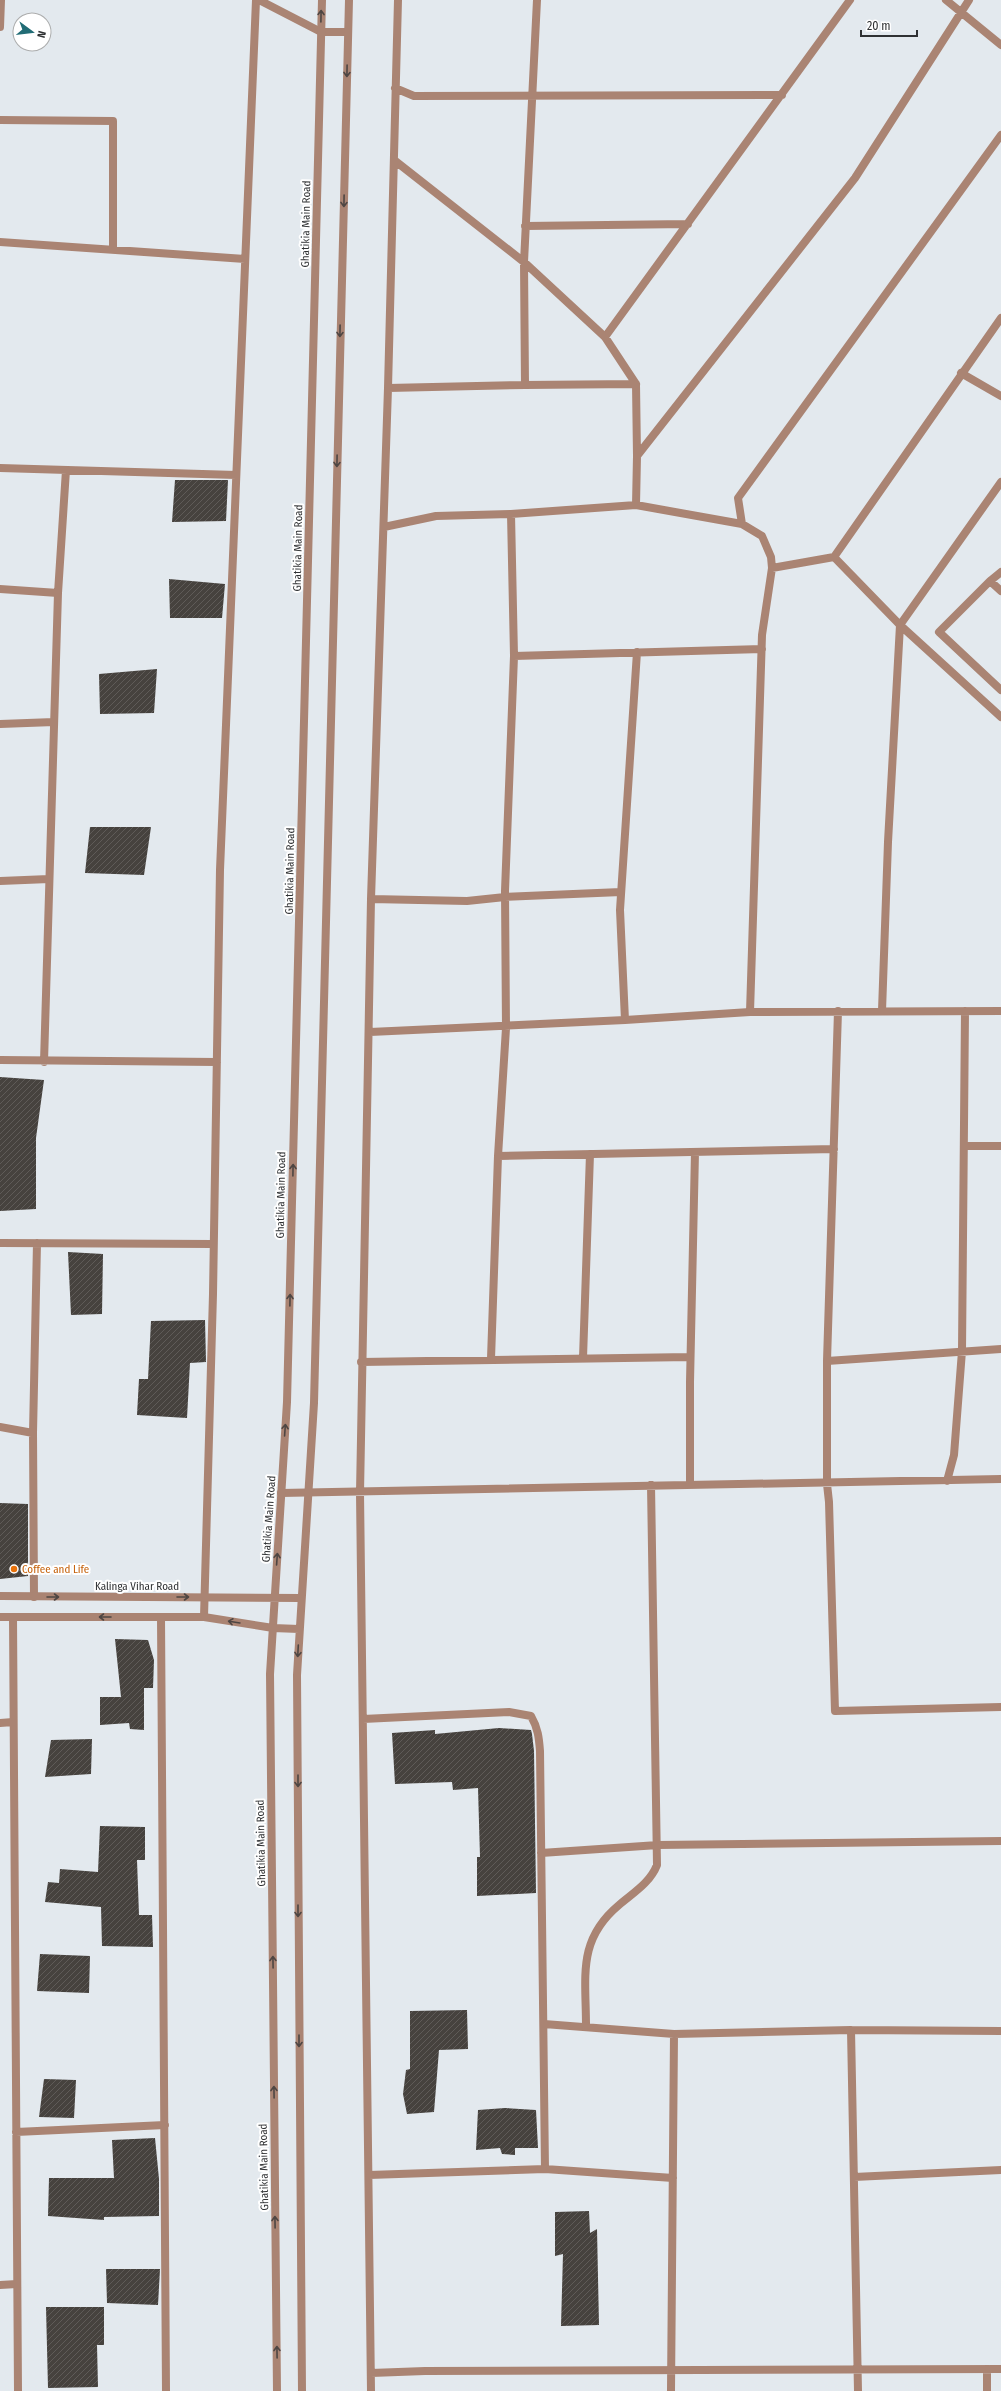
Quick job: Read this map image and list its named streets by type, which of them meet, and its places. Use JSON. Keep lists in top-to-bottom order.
{
  "streets": {
    "street": ["Ghatikia Main Road", "Kalinga Vihar Road"]
  },
  "crossings": [
    ["Ghatikia Main Road", "Kalinga Vihar Road"]
  ],
  "places": ["Coffee and Life"],
  "scale_bar": "20 m",
  "north": "right"
}
